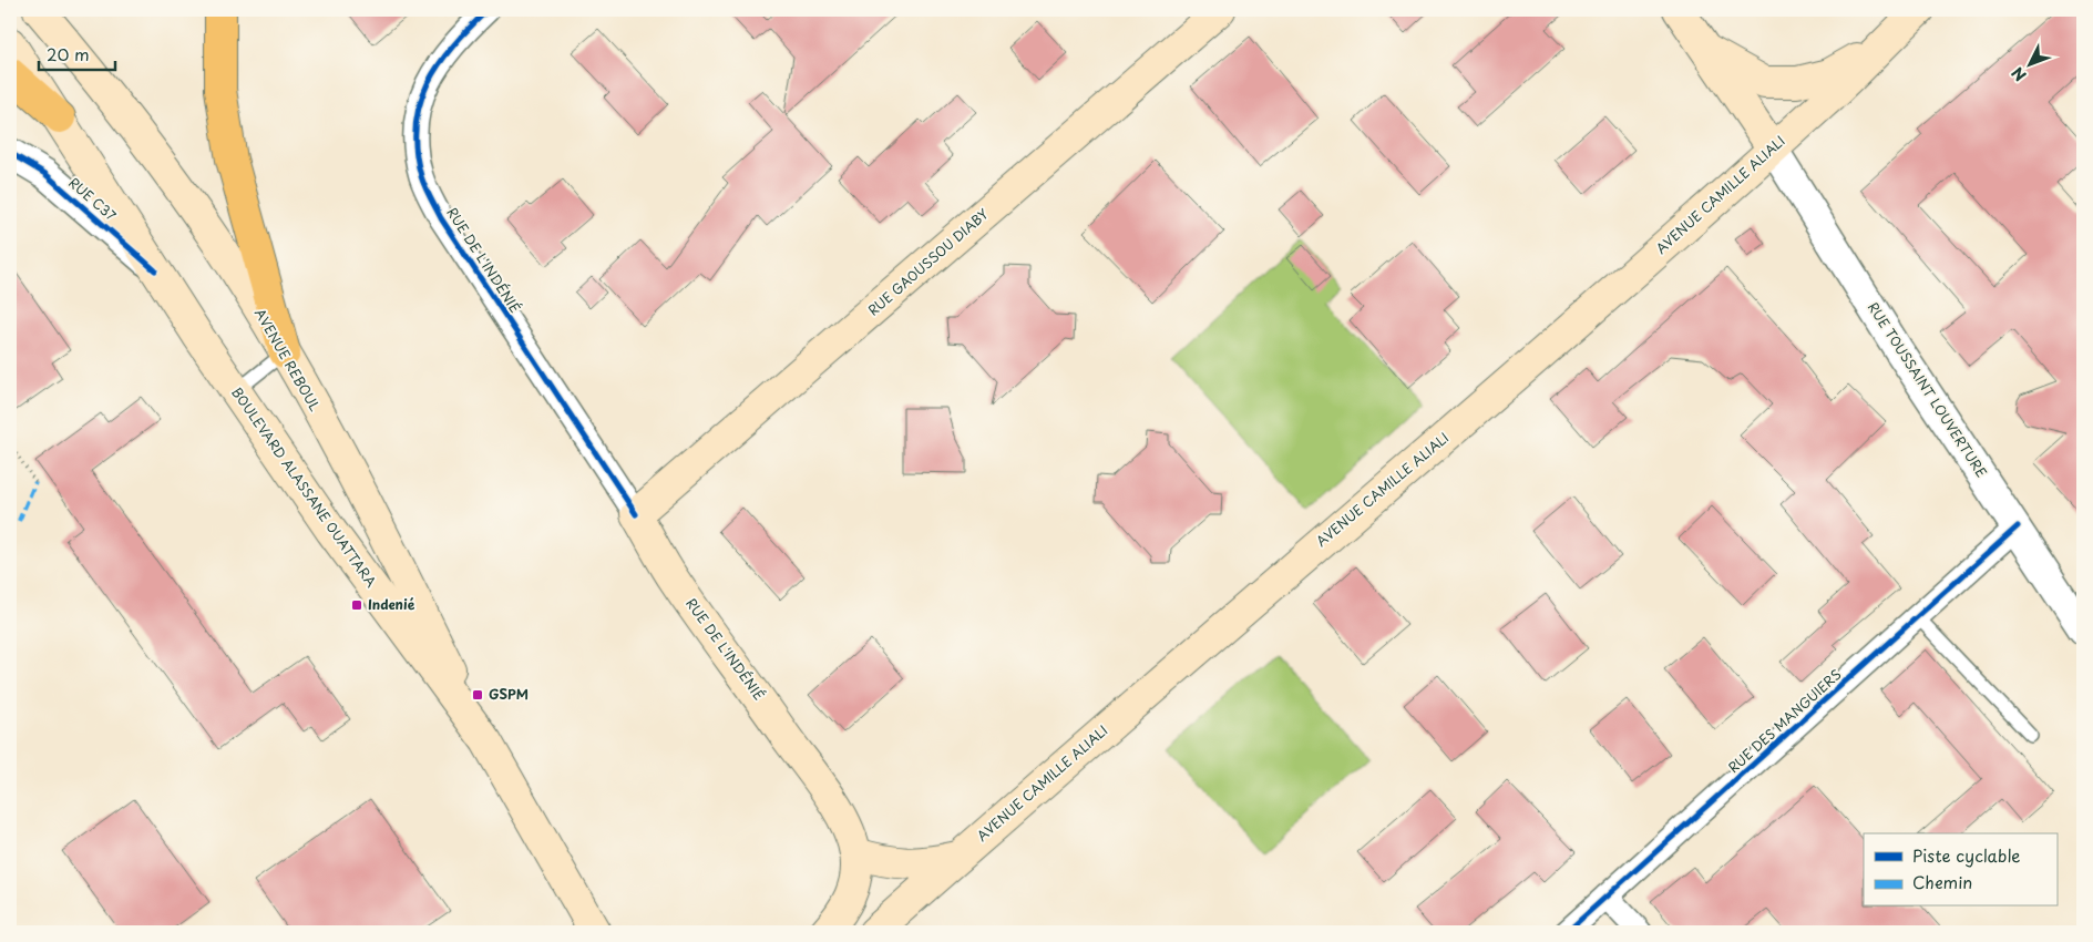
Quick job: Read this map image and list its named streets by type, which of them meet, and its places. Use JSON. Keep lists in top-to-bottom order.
{
  "streets": {
    "main road": [
      "AVENUE CAMILLE ALIALI",
      "RUE DE L'INDÉNIÉ",
      "RUE GAOUSSOU DIABY",
      "AVENUE REBOUL",
      "BOULEVARD ALASSANE OUATTARA"
    ],
    "street": ["RUE C37", "RUE TOUSSAINT LOUVERTURE", "RUE DES MANGUIERS"]
  },
  "crossings": [
    ["AVENUE CAMILLE ALIALI", "RUE TOUSSAINT LOUVERTURE"],
    ["RUE C37", "BOULEVARD ALASSANE OUATTARA"],
    ["RUE DE L'INDÉNIÉ", "RUE GAOUSSOU DIABY"],
    ["AVENUE REBOUL", "BOULEVARD ALASSANE OUATTARA"],
    ["RUE TOUSSAINT LOUVERTURE", "RUE DES MANGUIERS"]
  ],
  "places": {
    "transit": ["Indenié", "GSPM"]
  },
  "legend": ["Piste cyclable", "Chemin"],
  "scale_bar": "20 m",
  "north": "bottom left"
}
